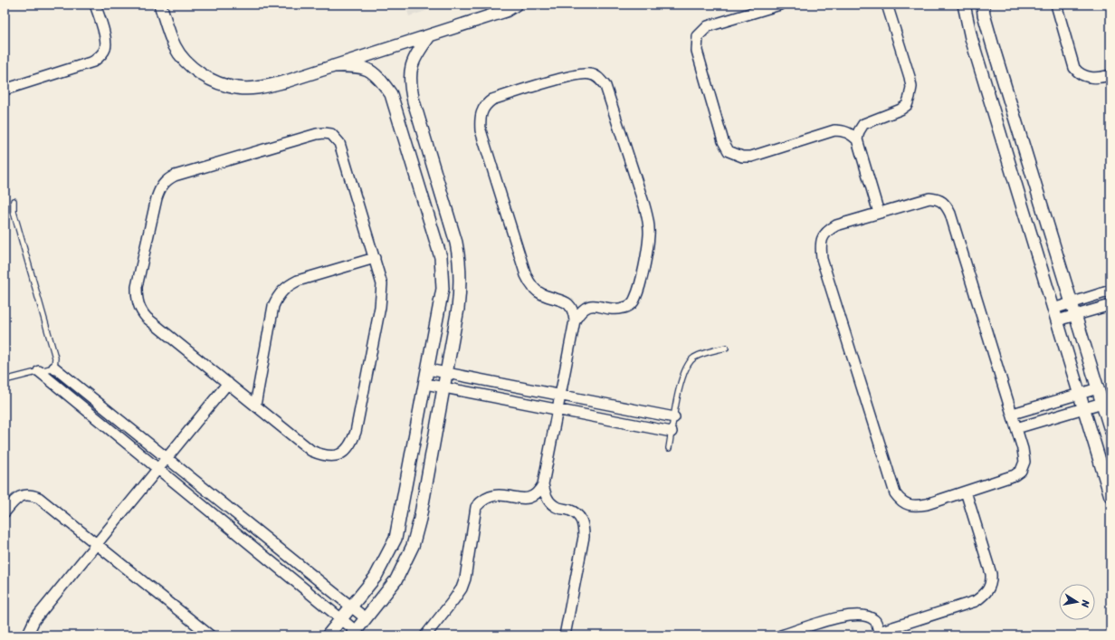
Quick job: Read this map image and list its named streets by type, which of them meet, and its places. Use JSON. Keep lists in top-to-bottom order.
{
  "north": "right"
}
